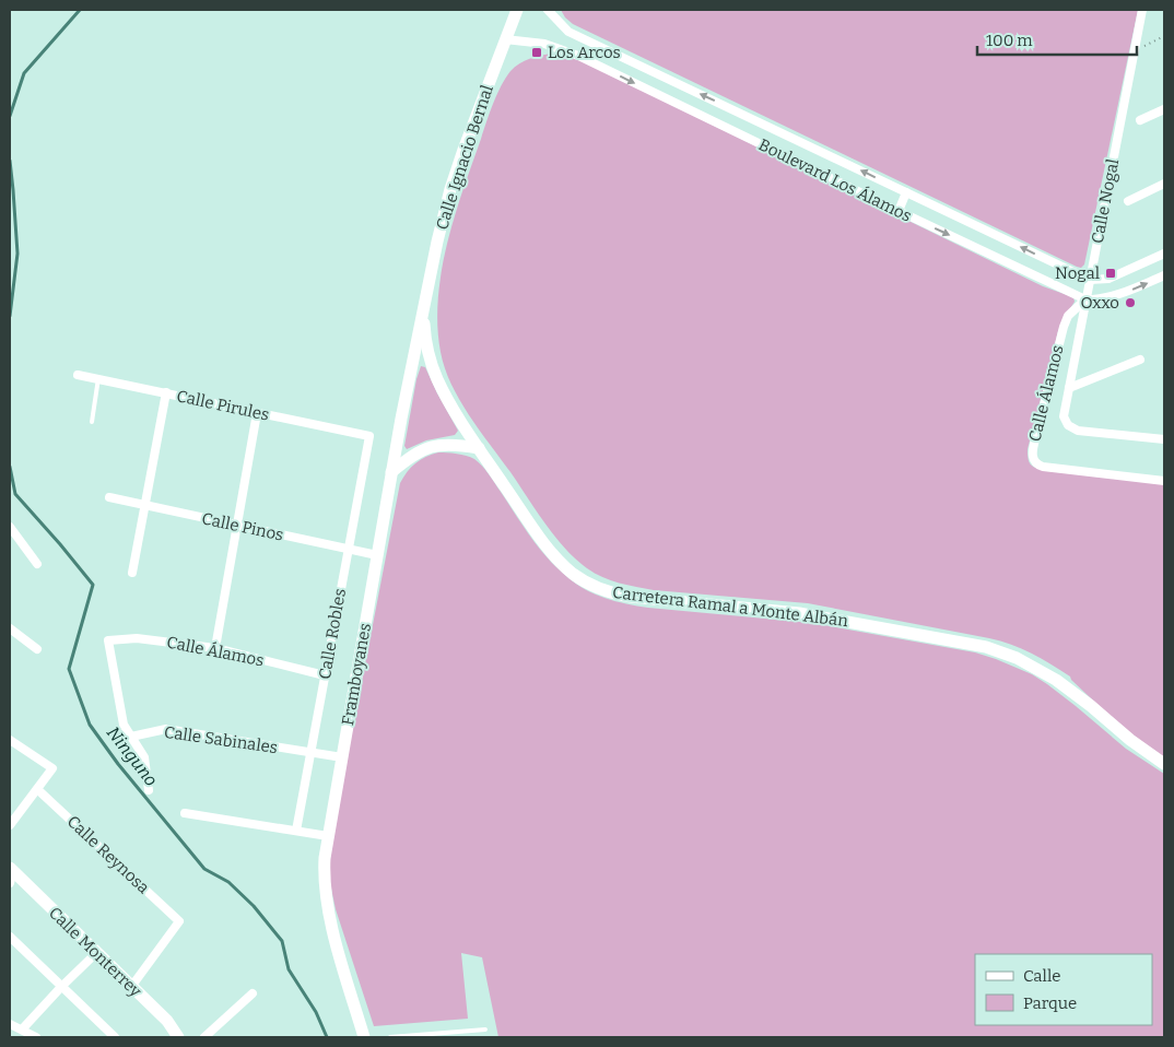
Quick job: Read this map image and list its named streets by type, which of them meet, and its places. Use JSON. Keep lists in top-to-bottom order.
{
  "streets": {
    "street": [
      "Calle Ignacio Bernal",
      "Boulevard Los Álamos",
      "Calle Nogal",
      "Calle Álamos",
      "Calle Pirules",
      "Calle Pinos",
      "Carretera Ramal a Monte Albán",
      "Calle Robles",
      "Framboyanes",
      "Calle Sabinales",
      "Calle Reynosa",
      "Calle Monterrey"
    ]
  },
  "crossings": [
    ["Calle Ignacio Bernal", "Boulevard Los Álamos"],
    ["Calle Ignacio Bernal", "Carretera Ramal a Monte Albán"],
    ["Calle Ignacio Bernal", "Framboyanes"],
    ["Boulevard Los Álamos", "Calle Nogal"],
    ["Boulevard Los Álamos", "Calle Álamos"],
    ["Calle Nogal", "Calle Álamos"],
    ["Calle Álamos", "Calle Robles"],
    ["Calle Álamos", "Calle Sabinales"],
    ["Calle Pirules", "Calle Robles"],
    ["Calle Pinos", "Calle Robles"],
    ["Calle Pinos", "Framboyanes"],
    ["Carretera Ramal a Monte Albán", "Framboyanes"],
    ["Calle Robles", "Calle Sabinales"],
    ["Framboyanes", "Calle Sabinales"],
    ["Calle Reynosa", "Calle Monterrey"]
  ],
  "water": ["Ninguno"],
  "places": {
    "transit": ["Los Arcos", "Nogal"],
    "other": ["Oxxo"]
  },
  "legend": ["Calle", "Parque"],
  "scale_bar": "100 m"
}
